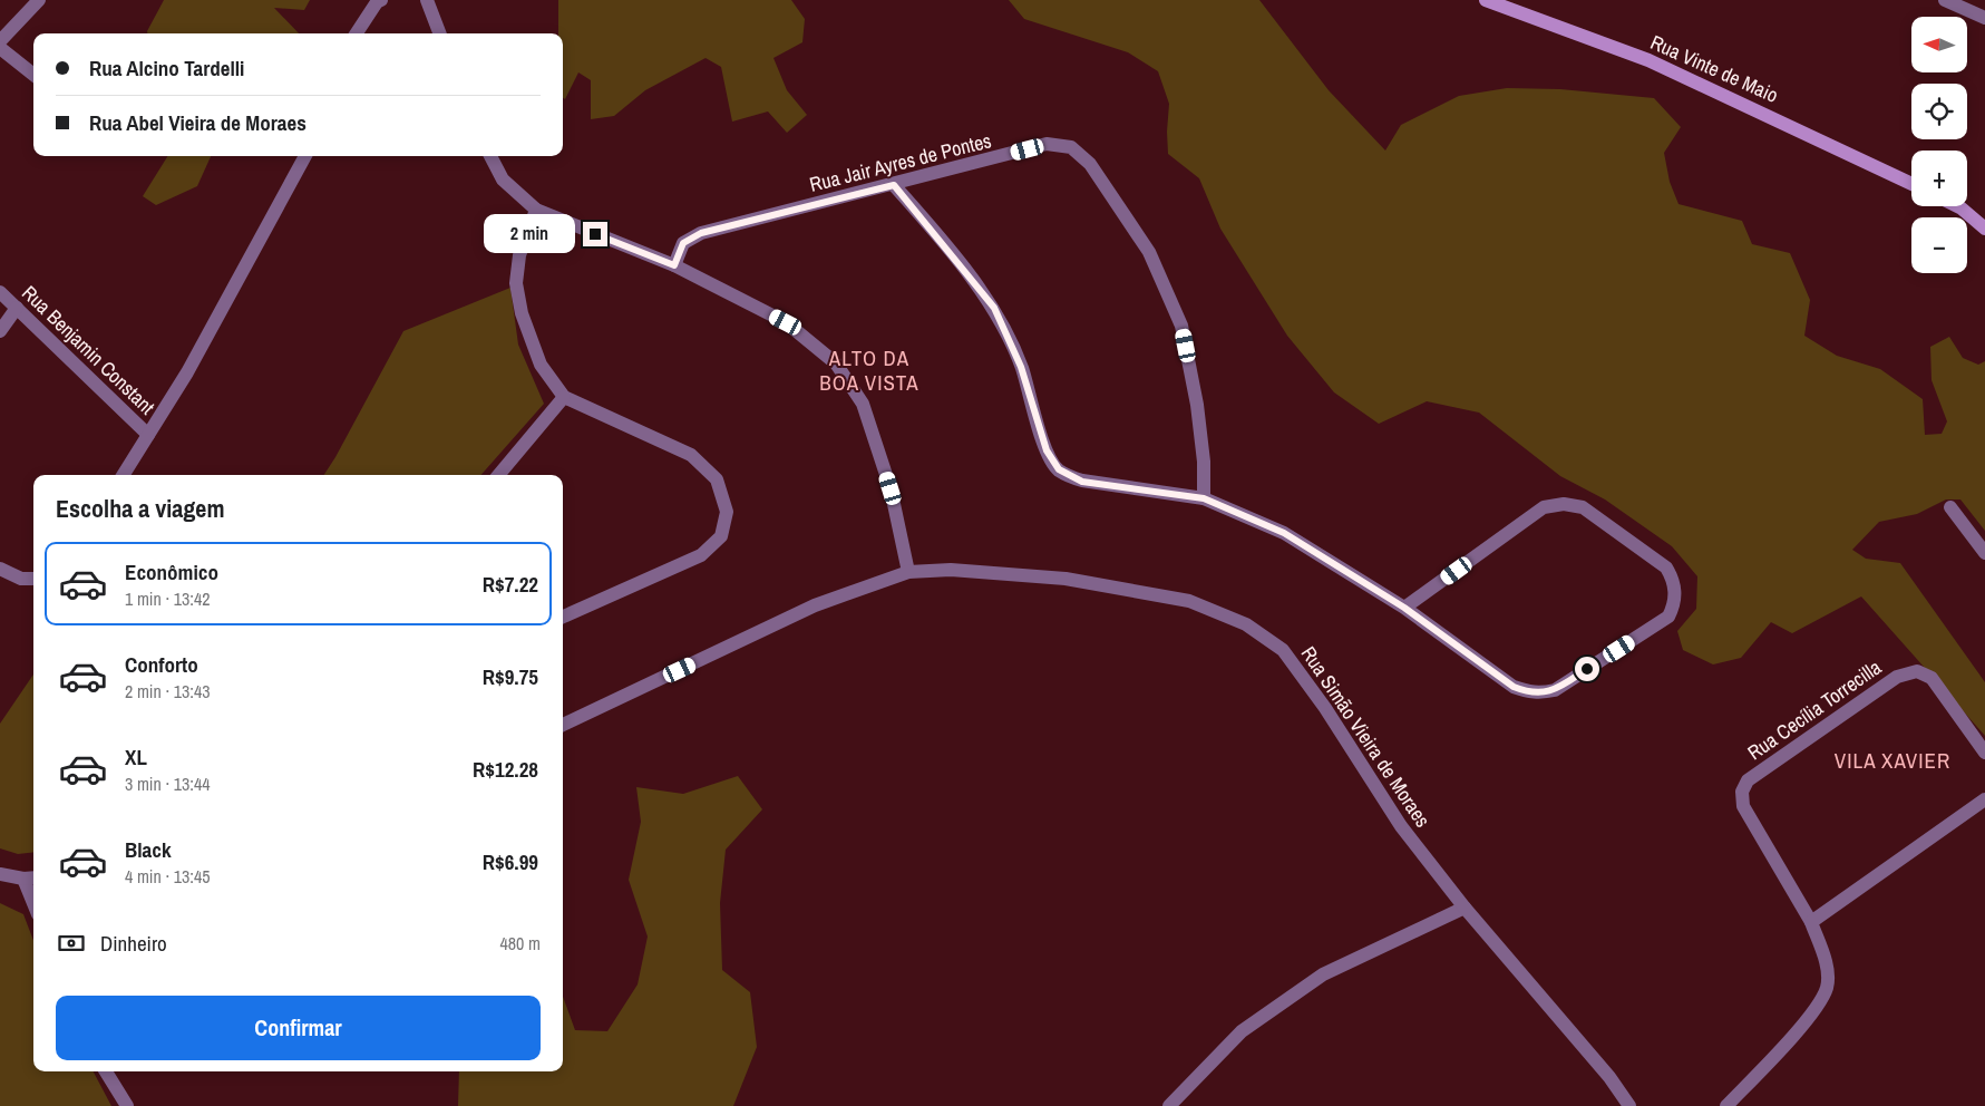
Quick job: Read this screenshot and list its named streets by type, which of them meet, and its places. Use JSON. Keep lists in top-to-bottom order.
{
  "streets": {
    "main road": ["Rua Vinte de Maio"],
    "street": [
      "Rua Jair Ayres de Pontes",
      "Rua Benjamin Constant",
      "Rua Cecília Torrecilla",
      "Rua Simão Vieira de Moraes"
    ]
  },
  "districts": ["ALTO DA BOA VISTA", "VILA XAVIER"],
  "north": "left",
  "page": {
    "map_buttons": ["+", "−"],
    "banner": ["Rua Alcino Tardelli", "Rua Abel Vieira de Moraes"],
    "bubble": "2 min",
    "heading": "Escolha a viagem",
    "list": [
      {
        "name": "Econômico",
        "note": "1 min · 13:42",
        "value": "R$7.22"
      },
      {
        "name": "Conforto",
        "note": "2 min · 13:43",
        "value": "R$9.75"
      },
      {
        "name": "XL",
        "note": "3 min · 13:44",
        "value": "R$12.28"
      },
      {
        "name": "Black",
        "note": "4 min · 13:45",
        "value": "R$6.99"
      }
    ],
    "pay": ["Dinheiro", "480 m"],
    "buttons": "Confirmar"
  }
}
